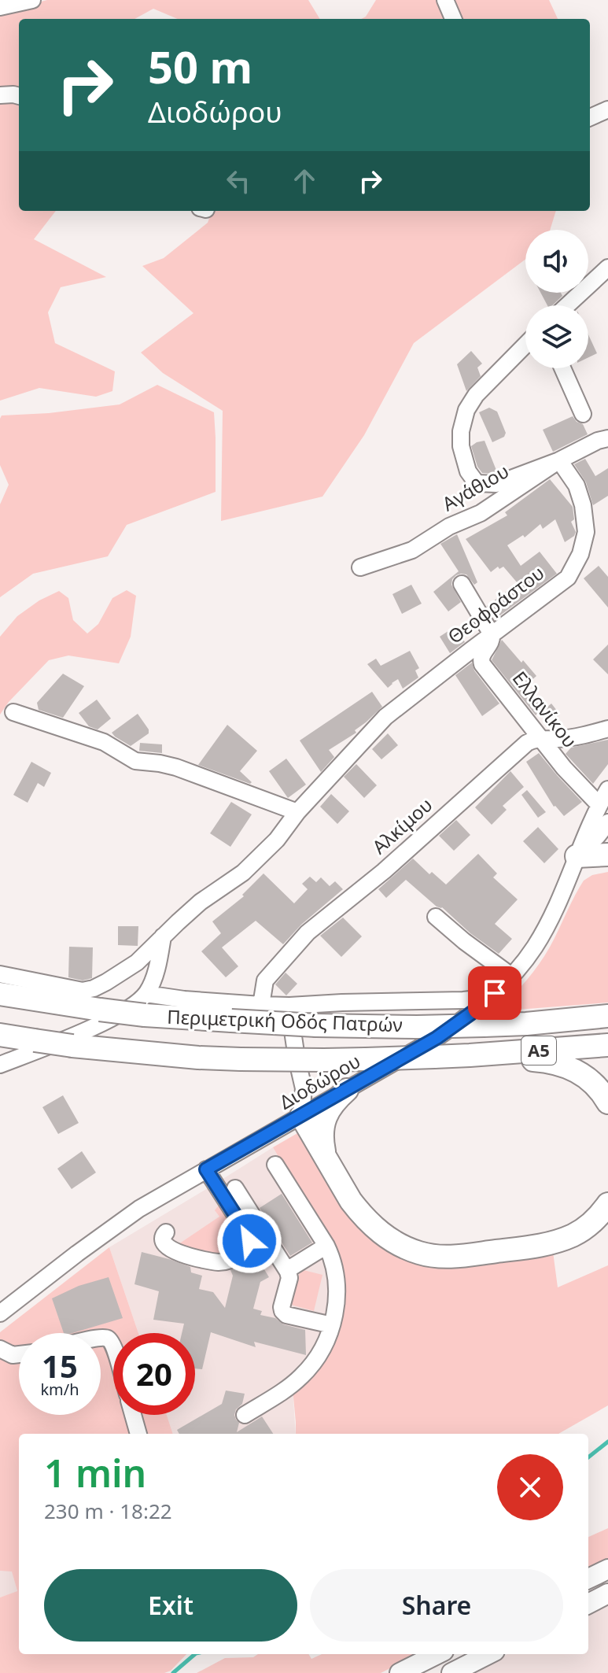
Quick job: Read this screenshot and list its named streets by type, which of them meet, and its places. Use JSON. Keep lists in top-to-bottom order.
{
  "streets": {
    "highway": ["Περιμετρική Οδός Πατρών", "Α5"],
    "street": [
      "Αγάθιου",
      "Θεοφράστου",
      "Ελλανίκου",
      "Αλκίμου",
      "Διοδώρου"
    ]
  },
  "crossings": [
    ["Αγάθιου", "Θεοφράστου"],
    ["Θεοφράστου", "Ελλανίκου"],
    ["Ελλανίκου", "Αλκίμου"],
    ["Ελλανίκου", "Διοδώρου"]
  ],
  "page": {
    "turn": ["50 m", "Διοδώρου"],
    "speed": "15 km/h",
    "limit": "20",
    "heading": ["1 min", "230 m · 18:22"],
    "buttons": ["Exit", "Share"]
  }
}
